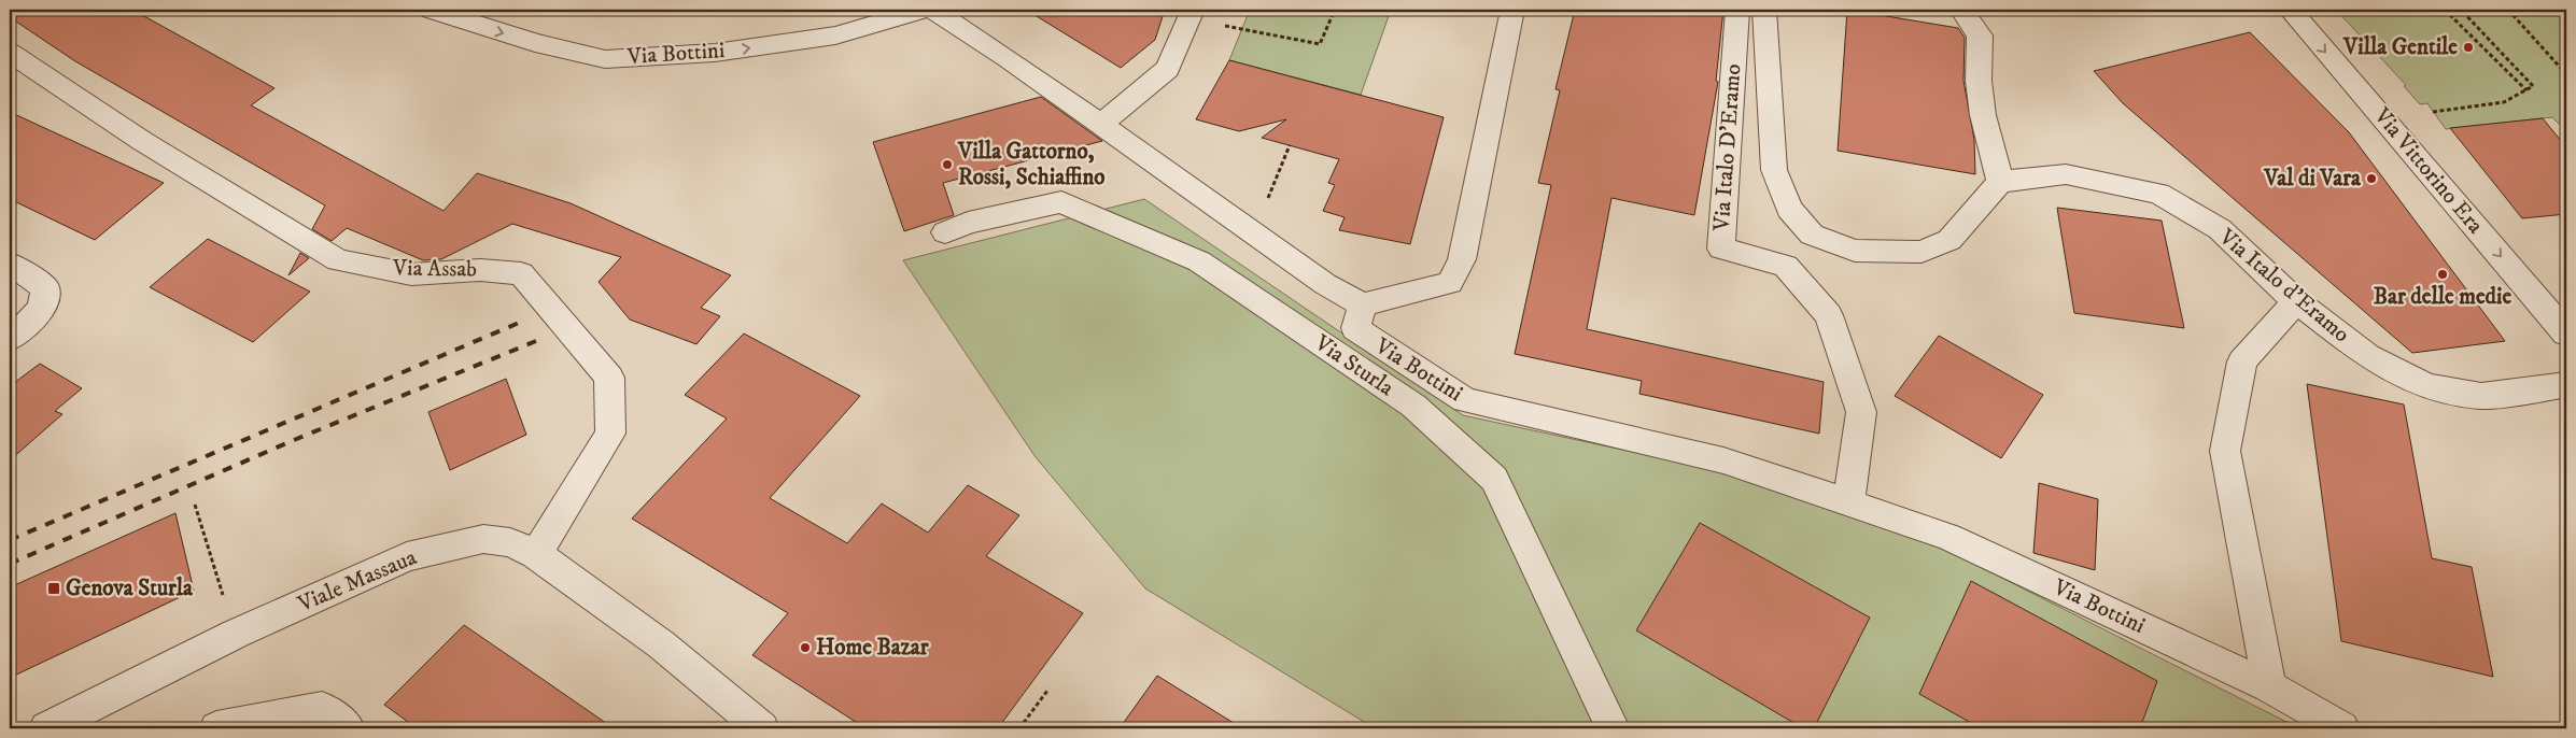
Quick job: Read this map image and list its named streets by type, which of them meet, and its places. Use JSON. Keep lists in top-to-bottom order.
{
  "streets": {
    "street": [
      "Via Bottini",
      "Via Italo D'Eramo",
      "Via Vittorino Era",
      "Via Assab",
      "Via Italo d'Eramo",
      "Via Sturla",
      "Viale Massaua"
    ]
  },
  "crossings": [
    ["Via Bottini", "Via Italo D'Eramo"],
    ["Via Assab", "Viale Massaua"]
  ],
  "one_way": ["Via Vittorino Era"],
  "places": {
    "other": [
      "Villa Gentile",
      "Villa Gattorno, Rossi, Schiaffino",
      "Val di Vara",
      "Bar delle medie",
      "Home Bazar"
    ],
    "transit": ["Genova Sturla"]
  }
}
